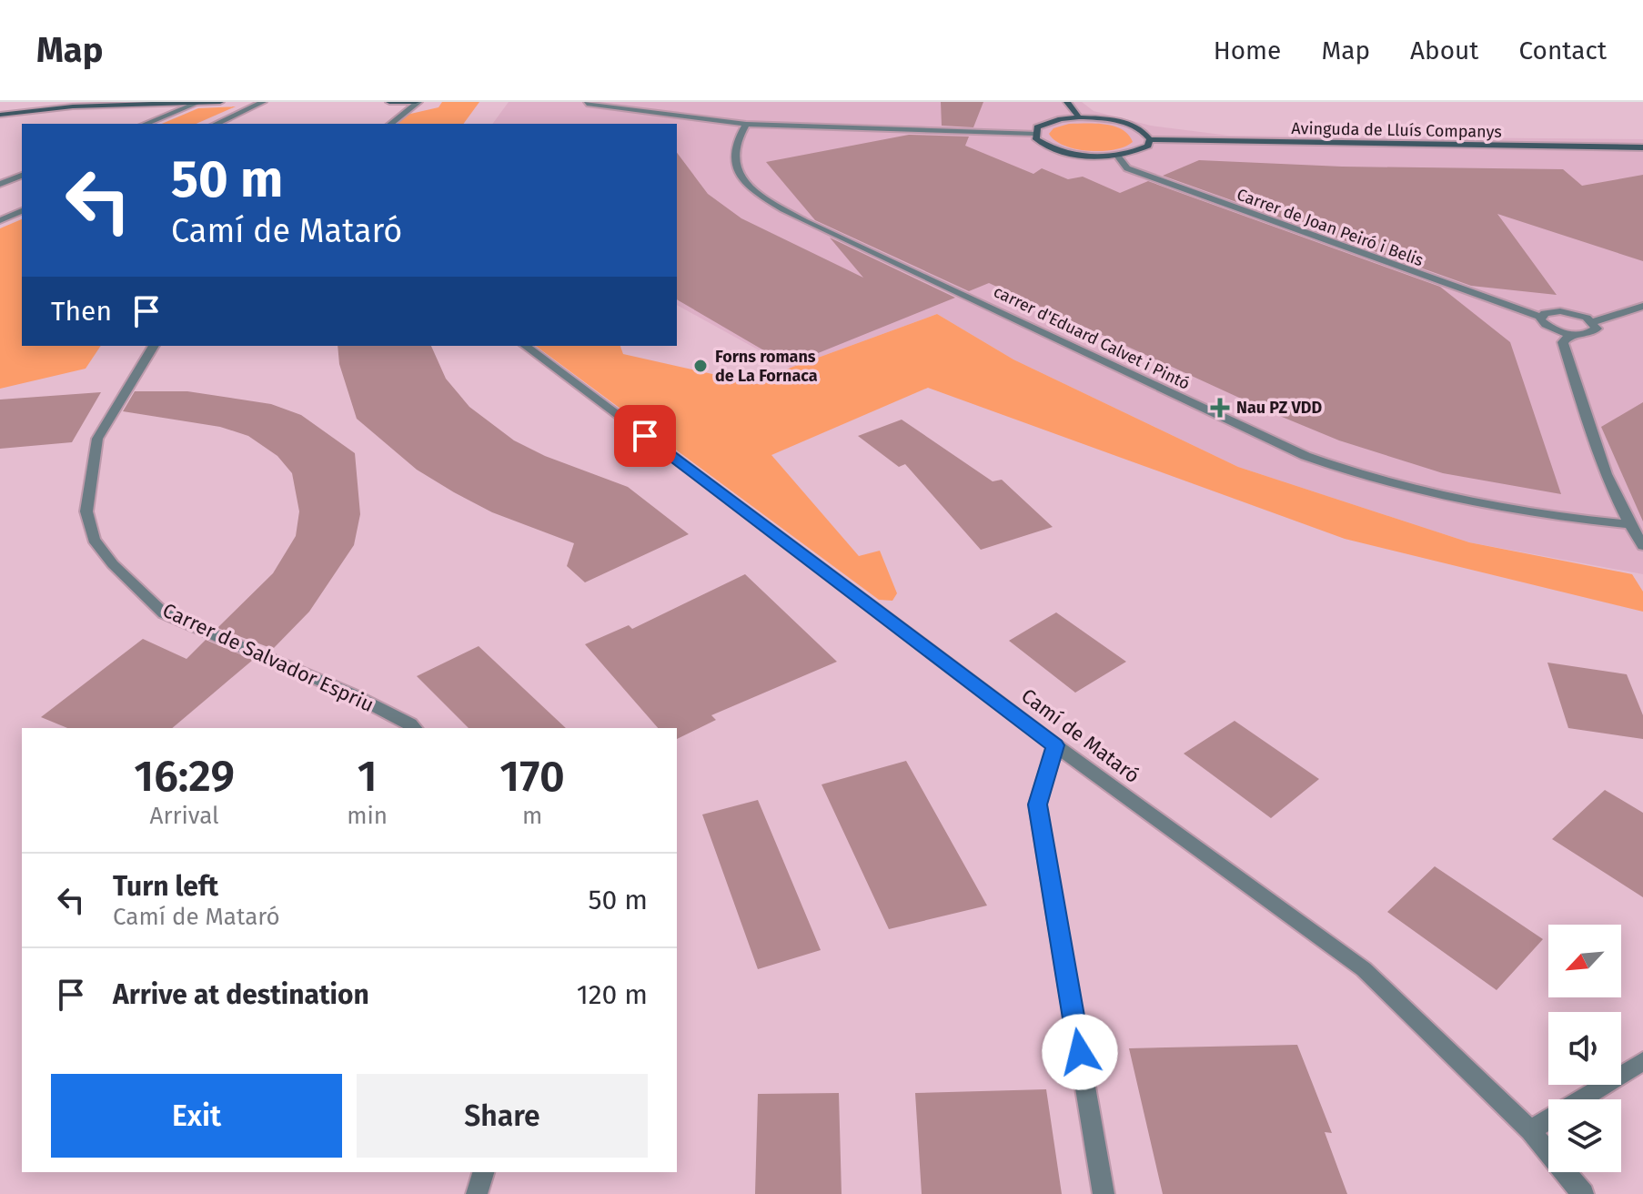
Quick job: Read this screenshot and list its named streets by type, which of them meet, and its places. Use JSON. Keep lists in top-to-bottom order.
{
  "streets": {
    "street": [
      "Avinguda de Lluís Companys",
      "Carrer de Joan Peiró i Belis",
      "carrer d'Eduard Calvet i Pintó",
      "Carrer de Salvador Espriu",
      "Camí de Mataró"
    ]
  },
  "places": {
    "other": ["Forns romans de La Fornaca"],
    "health": ["Nau PZ VDD"]
  },
  "north": "bottom left",
  "page": {
    "header": "Map",
    "nav": [
      "Home",
      "Map",
      "About",
      "Contact"
    ],
    "turn": ["50 m", "Camí de Mataró"],
    "then": "Then",
    "eta": [
      "16:29",
      "Arrival",
      "1",
      "min",
      "170",
      "m"
    ],
    "list": [
      {
        "name": "Turn left",
        "note": "Camí de Mataró",
        "value": "50 m"
      },
      {
        "name": "Arrive at destination",
        "value": "120 m"
      }
    ],
    "buttons": ["Exit", "Share"]
  }
}
